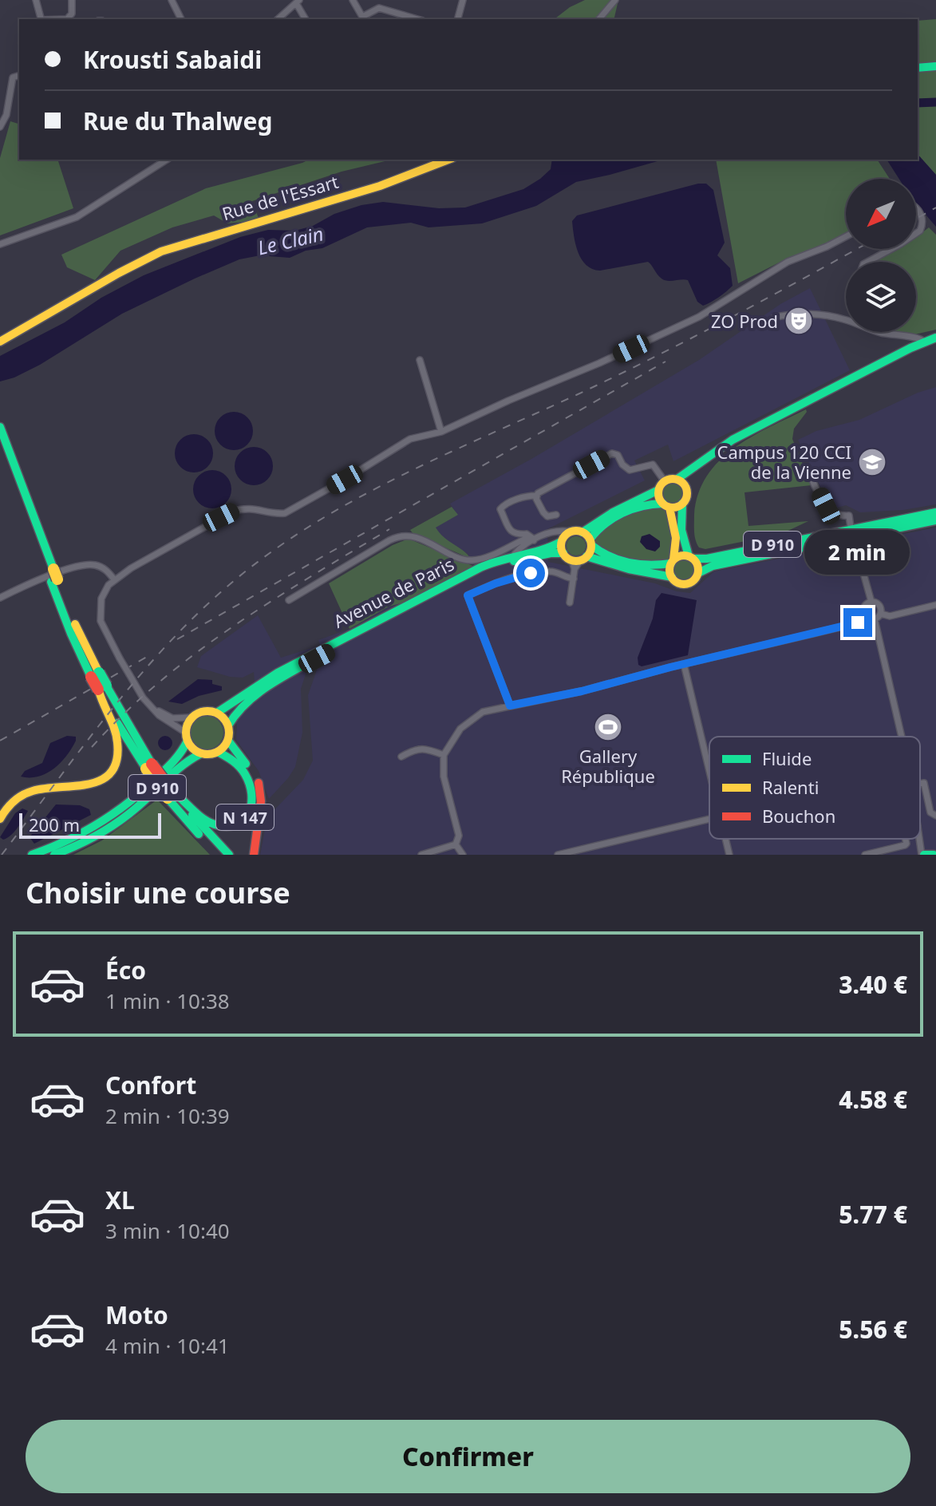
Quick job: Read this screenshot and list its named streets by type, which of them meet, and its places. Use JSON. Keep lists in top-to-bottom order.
{
  "streets": {
    "main road": [
      "Rue de l'Essart",
      "D 910",
      "Avenue de Paris",
      "N 147"
    ]
  },
  "crossings": [
    ["D 910", "Avenue de Paris"],
    ["D 910", "N 147"],
    ["Avenue de Paris", "N 147"]
  ],
  "water": ["Le Clain"],
  "places": {
    "theatre": ["ZO Prod"],
    "school or university": ["Campus 120 CCI de la Vienne"],
    "sports": ["Gallery République"]
  },
  "legend": ["Fluide", "Ralenti", "Bouchon"],
  "scale_bar": "200 m",
  "north": "bottom left",
  "page": {
    "banner": ["Krousti Sabaidi", "Rue du Thalweg"],
    "bubble": "2 min",
    "scale": "200 m",
    "heading": "Choisir une course",
    "list": [
      {
        "name": "Éco",
        "note": "1 min · 10:38",
        "value": "3.40 €"
      },
      {
        "name": "Confort",
        "note": "2 min · 10:39",
        "value": "4.58 €"
      },
      {
        "name": "XL",
        "note": "3 min · 10:40",
        "value": "5.77 €"
      },
      {
        "name": "Moto",
        "note": "4 min · 10:41",
        "value": "5.56 €"
      }
    ],
    "buttons": "Confirmer"
  }
}
